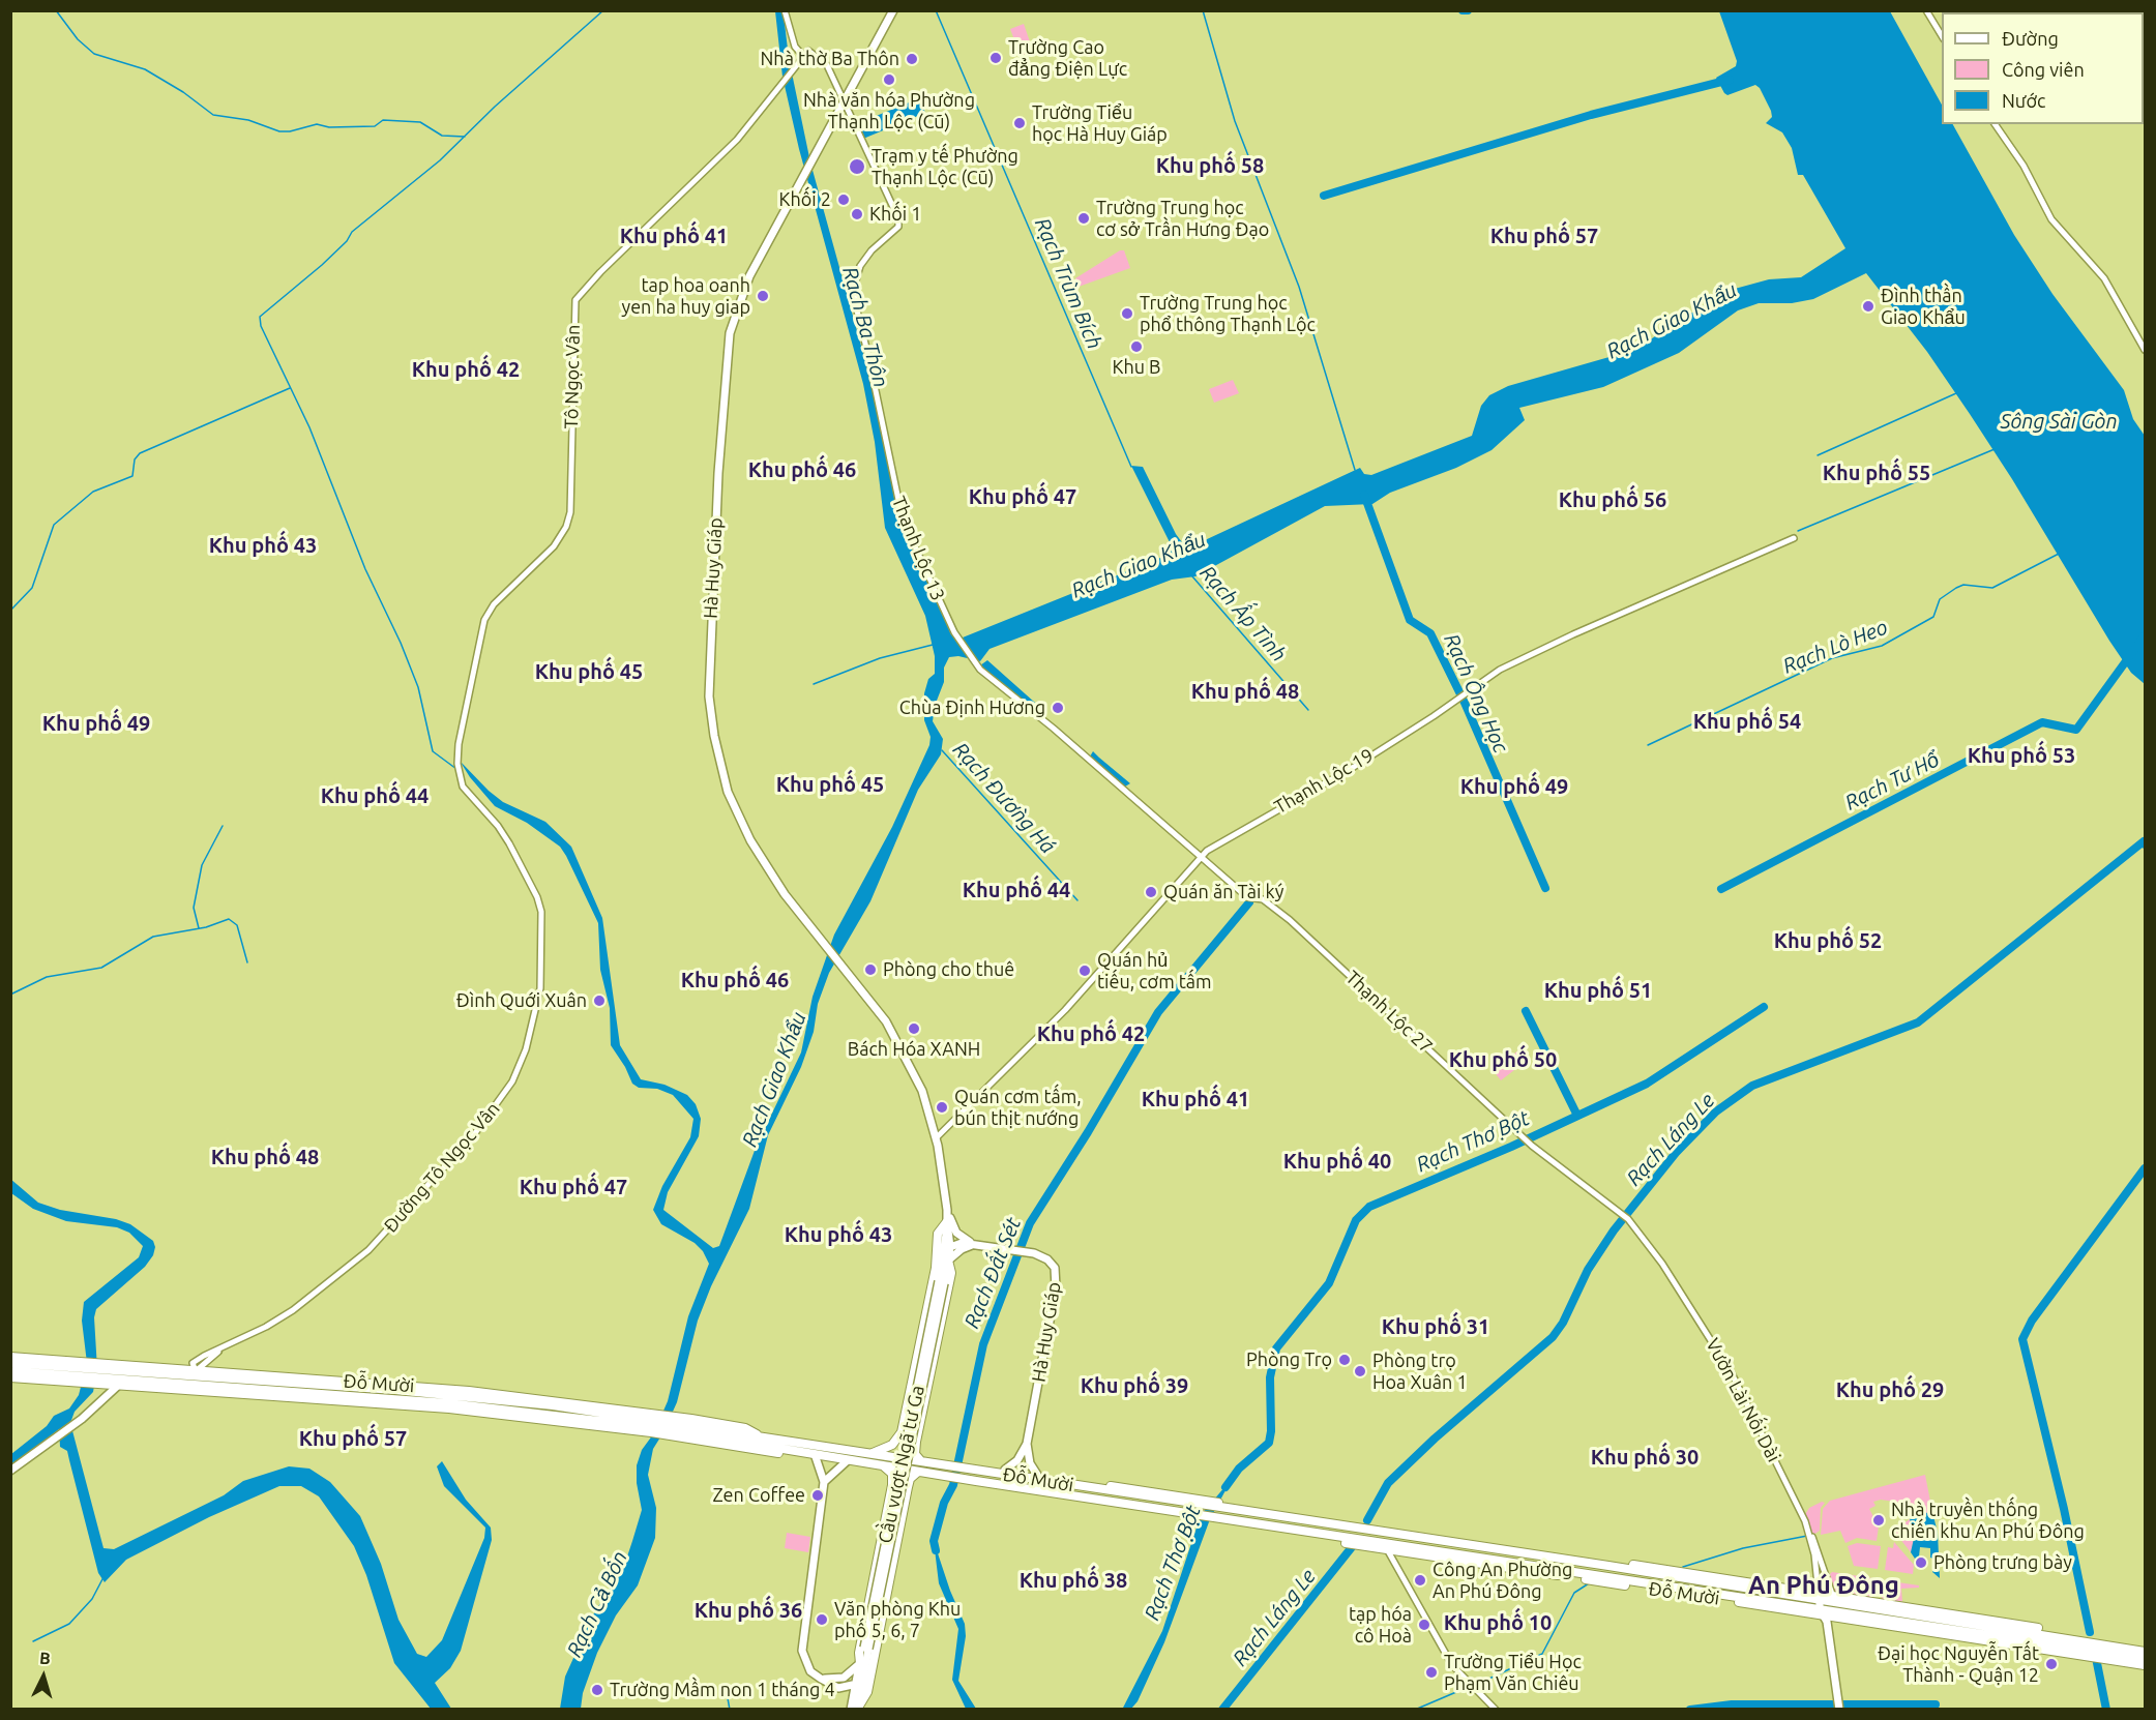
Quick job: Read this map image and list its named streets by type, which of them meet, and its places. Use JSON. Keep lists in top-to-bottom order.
{
  "streets": {
    "highway": ["Đỗ Mười"],
    "main road": ["Hà Huy Giáp", "Cầu vượt Ngã tư Ga"],
    "street": [
      "Tô Ngọc Vân",
      "Thạnh Lộc 13",
      "Thạnh Lộc 19",
      "Thạnh Lộc 27",
      "Đường Tô Ngọc Vân",
      "Vườn Lài Nối Dài"
    ]
  },
  "crossings": [
    ["Tô Ngọc Vân", "Đường Tô Ngọc Vân"],
    ["Thạnh Lộc 13", "Hà Huy Giáp"],
    ["Thạnh Lộc 13", "Thạnh Lộc 19"],
    ["Thạnh Lộc 13", "Thạnh Lộc 27"],
    ["Hà Huy Giáp", "Thạnh Lộc 19"],
    ["Hà Huy Giáp", "Đỗ Mười"],
    ["Thạnh Lộc 19", "Thạnh Lộc 27"],
    ["Thạnh Lộc 27", "Vườn Lài Nối Dài"],
    ["Đường Tô Ngọc Vân", "Đỗ Mười"],
    ["Đỗ Mười", "Vườn Lài Nối Dài"]
  ],
  "districts": [
    "Khu phố 58",
    "Khu phố 41",
    "Khu phố 57",
    "Khu phố 42",
    "Khu phố 46",
    "Khu phố 55",
    "Khu phố 47",
    "Khu phố 56",
    "Khu phố 43",
    "Khu phố 45",
    "Khu phố 48",
    "Khu phố 54",
    "Khu phố 49",
    "Khu phố 53",
    "Khu phố 45",
    "Khu phố 49",
    "Khu phố 44",
    "Khu phố 44",
    "Khu phố 52",
    "Khu phố 46",
    "Khu phố 51",
    "Khu phố 42",
    "Khu phố 50",
    "Khu phố 41",
    "Khu phố 48",
    "Khu phố 40",
    "Khu phố 47",
    "Khu phố 43",
    "Khu phố 31",
    "Khu phố 39",
    "Khu phố 29",
    "Khu phố 57",
    "Khu phố 30",
    "Khu phố 38",
    "An Phú Đông",
    "Khu phố 36",
    "Khu phố 10"
  ],
  "water": [
    "Rạch Trùm Bích",
    "Rạch Giao Khẩu",
    "Rạch Ba Thôn",
    "Sông Sài Gòn",
    "Rạch Ấp Tình",
    "Rạch Lò Heo",
    "Rạch Ông Học",
    "Rạch Tư Hổ",
    "Rạch Đường Há",
    "Rạch Láng Le",
    "Rạch Thợ Bột",
    "Rạch Đất Sét",
    "Rạch Cả Bốn"
  ],
  "places": [
    "Trường Cao đẳng Điện Lực",
    "Nhà thờ Ba Thôn",
    "Nhà văn hóa Phường Thạnh Lộc (Cũ)",
    "Trường Tiểu học Hà Huy Giáp",
    "Trạm y tế Phường Thạnh Lộc (Cũ)",
    "Khối 2",
    "Khối 1",
    "Trường Trung học cơ sở Trần Hưng Đạo",
    "tap hoa oanh yen ha huy giap",
    "Đình thần Giao Khẩu",
    "Trường Trung học phổ thông Thạnh Lộc",
    "Khu B",
    "Chùa Định Hương",
    "Quán ăn Tài ký",
    "Phòng cho thuê",
    "Quán hủ tiếu, cơm tấm",
    "Đình Quới Xuân",
    "Bách Hóa XANH",
    "Quán cơm tấm, bún thịt nướng",
    "Phòng Trọ",
    "Phòng trọ Hoa Xuân 1",
    "Zen Coffee",
    "Nhà truyền thống chiến khu An Phú Đông",
    "Phòng trưng bày",
    "Công An Phường An Phú Đông",
    "Văn phòng Khu phố 5, 6, 7",
    "tạp hóa cô Hoà",
    "Đại học Nguyễn Tất Thành - Quận 12",
    "Trường Tiểu Học Phạm Văn Chiêu",
    "Trường Mầm non 1 tháng 4"
  ],
  "legend": ["Đường", "Công viên", "Nước"],
  "north": "top"
}
